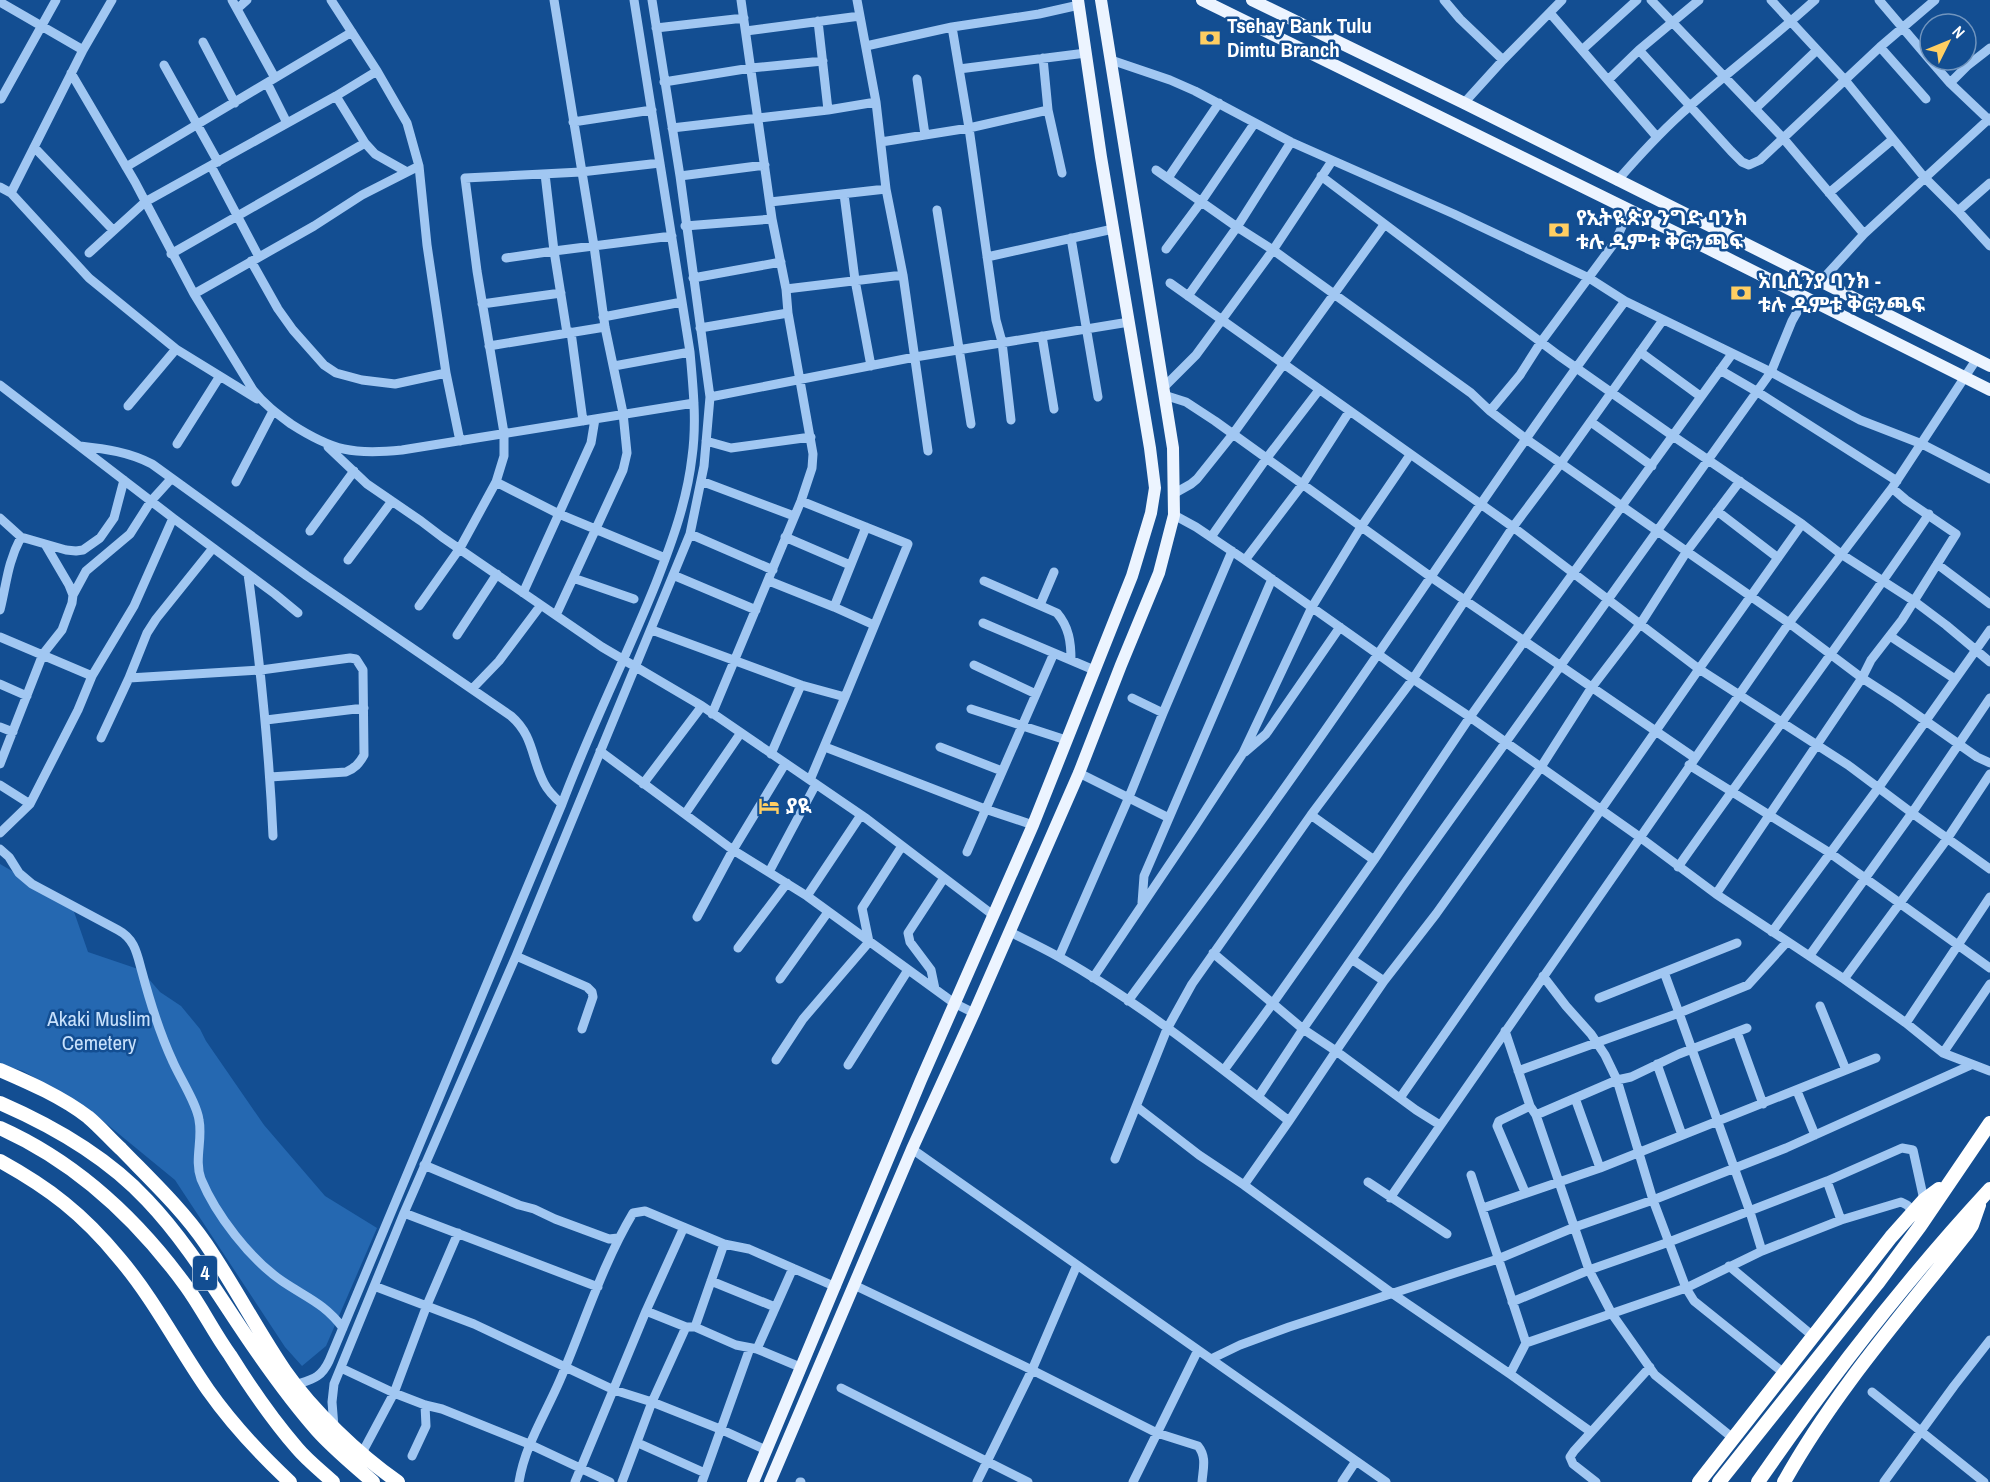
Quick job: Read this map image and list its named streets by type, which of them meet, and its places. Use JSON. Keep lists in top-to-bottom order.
{
  "streets": {
    "highway": ["4"]
  },
  "parks": ["Akaki Muslim Cemetery"],
  "places": {
    "bank": ["Tsehay Bank Tulu Dimtu Branch", "የኢትዪጵያ ንግድ ባንክ ቱሉ ዲምቱ ቅርንጫፍ", "አቢሲንያ ባንክ - ቱሉ ዲምቱ ቅርንጫፍ"],
    "hotel": ["ያዪ"]
  },
  "north": "top right"
}
